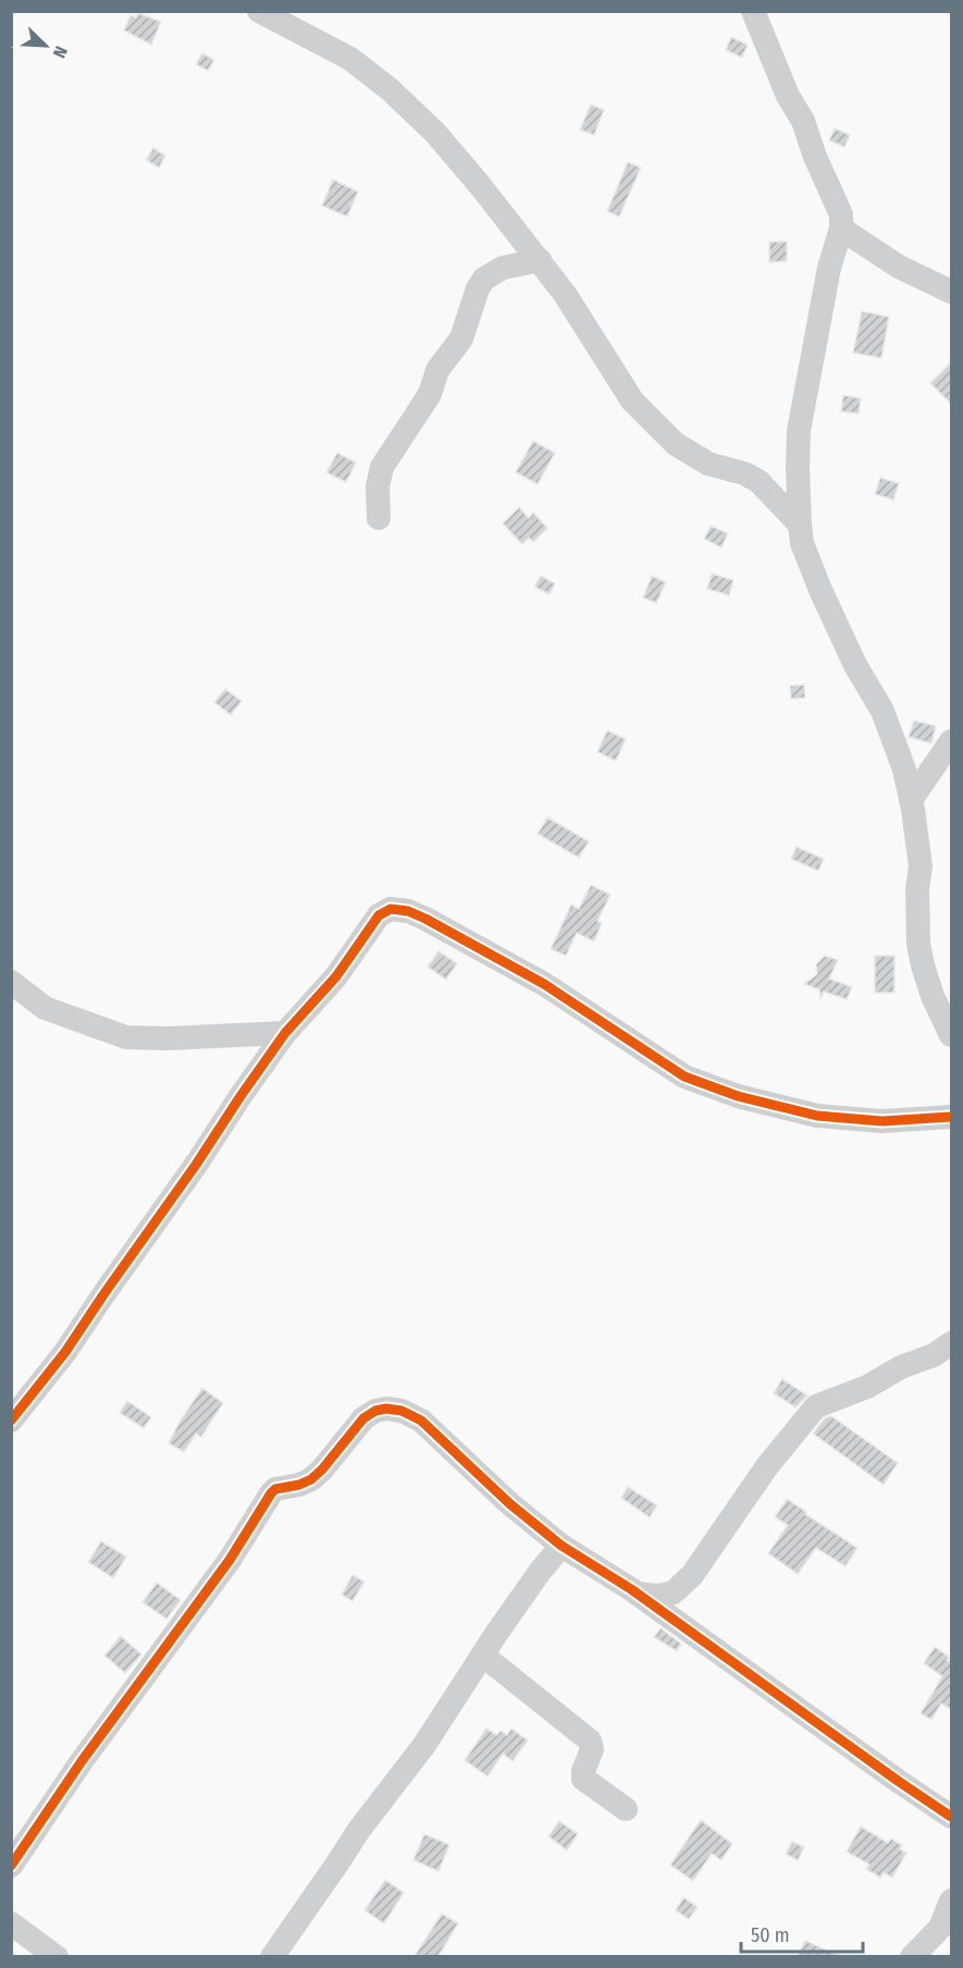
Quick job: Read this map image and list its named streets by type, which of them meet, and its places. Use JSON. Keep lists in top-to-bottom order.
{
  "scale_bar": "50 m",
  "north": "bottom right"
}
